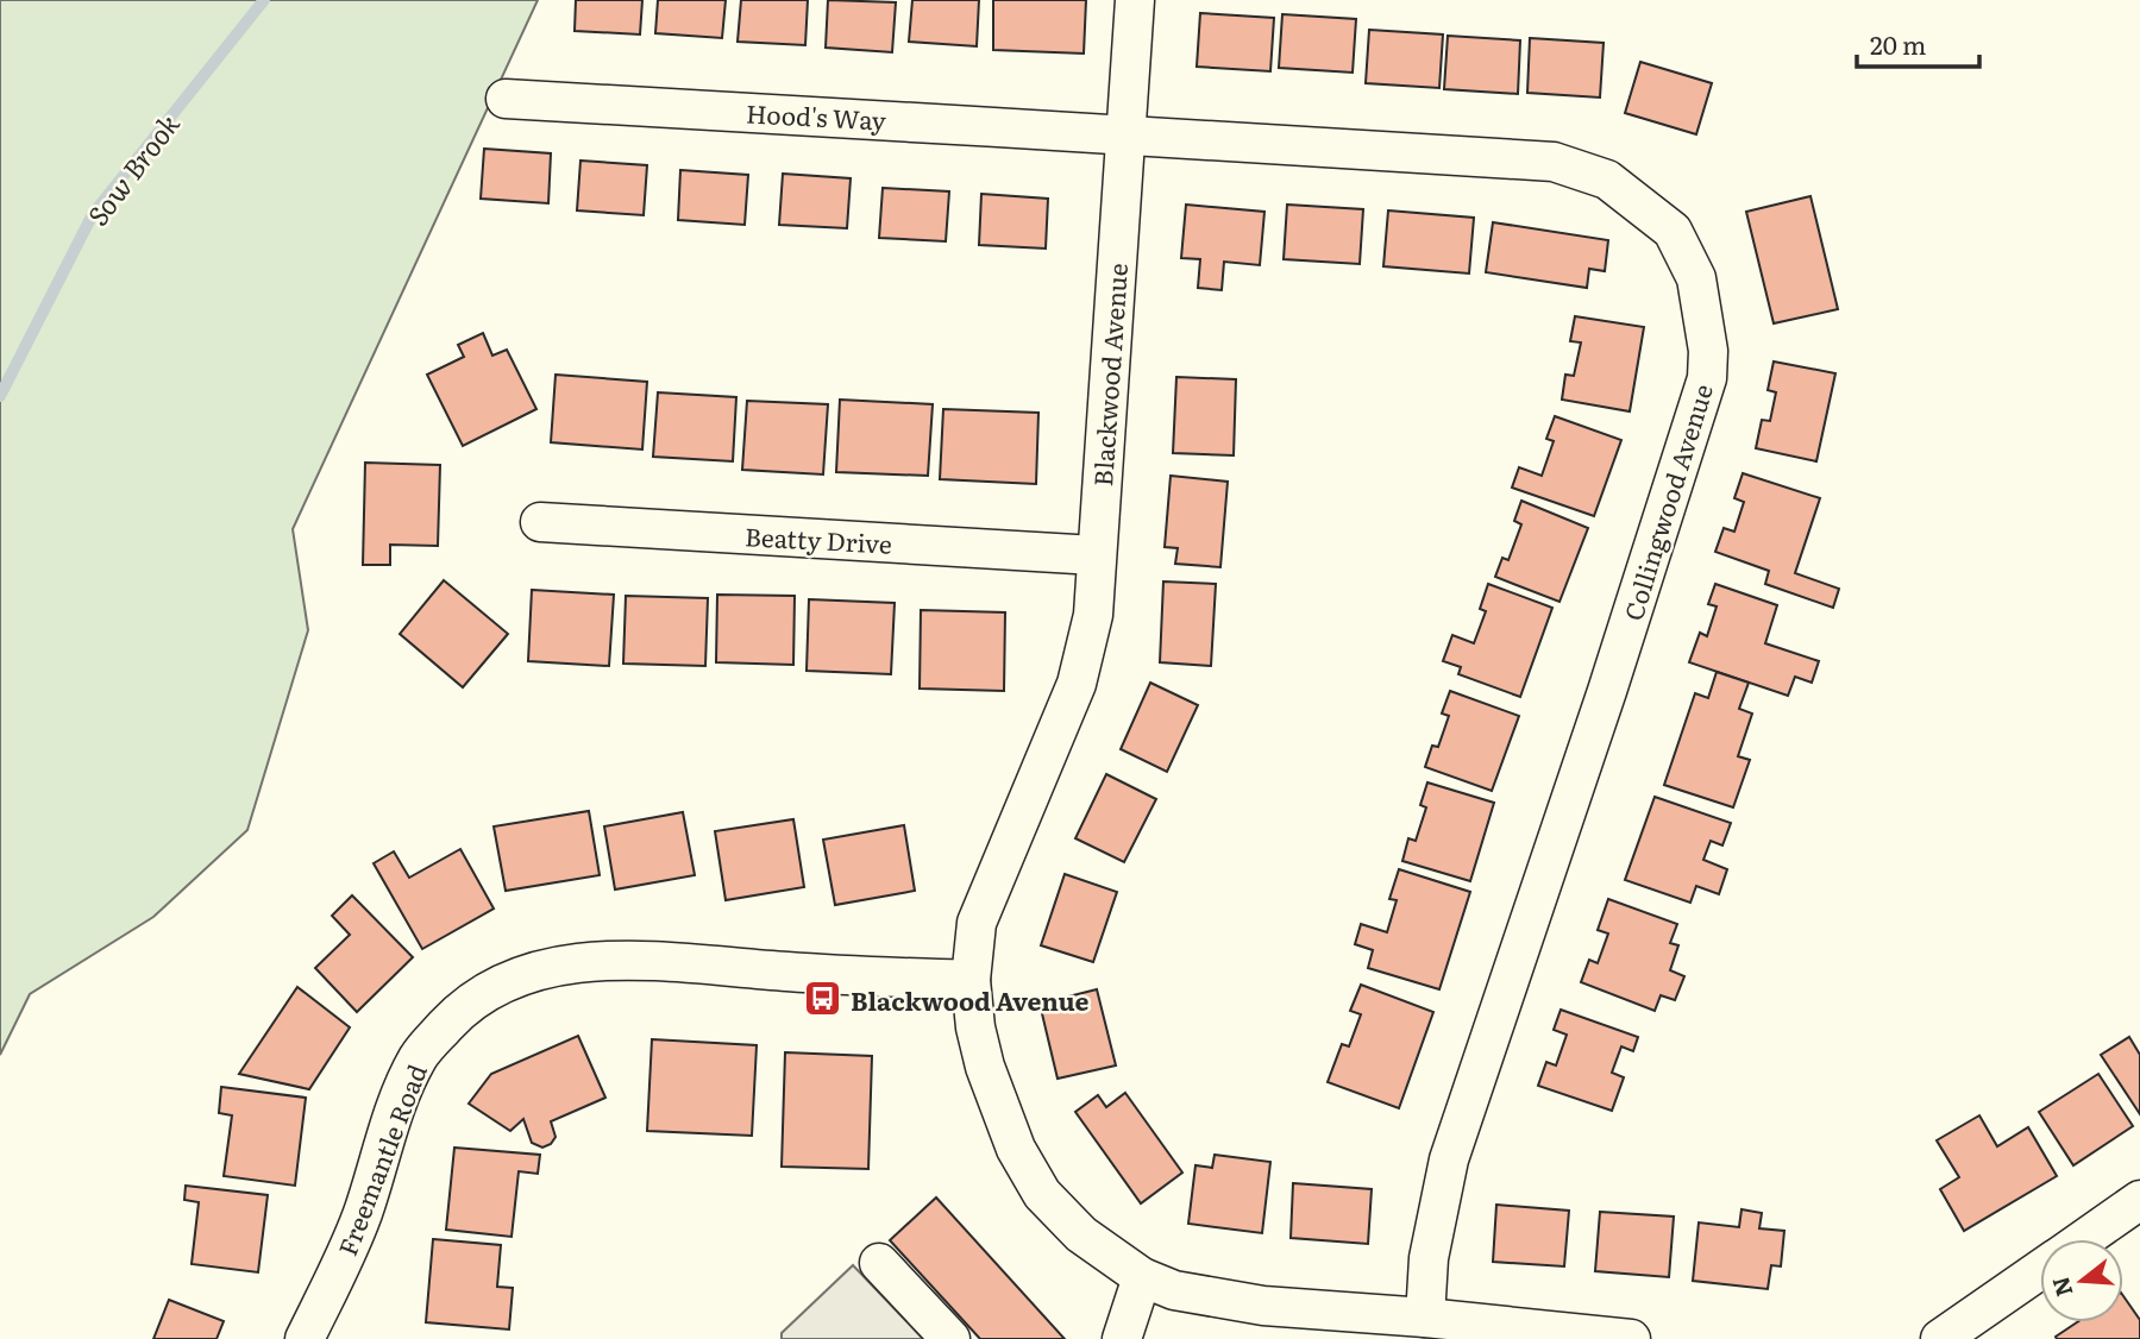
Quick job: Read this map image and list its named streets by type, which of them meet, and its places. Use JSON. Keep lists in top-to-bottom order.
{
  "streets": {
    "street": [
      "Hood's Way",
      "Blackwood Avenue",
      "Collingwood Avenue",
      "Beatty Drive",
      "Freemantle Road"
    ]
  },
  "crossings": [
    ["Hood's Way", "Blackwood Avenue"],
    ["Hood's Way", "Collingwood Avenue"],
    ["Blackwood Avenue", "Collingwood Avenue"],
    ["Blackwood Avenue", "Beatty Drive"],
    ["Blackwood Avenue", "Freemantle Road"]
  ],
  "water": ["Sow Brook"],
  "places": {
    "bus stop": ["Blackwood Avenue"]
  },
  "scale_bar": "20 m",
  "north": "left"
}
